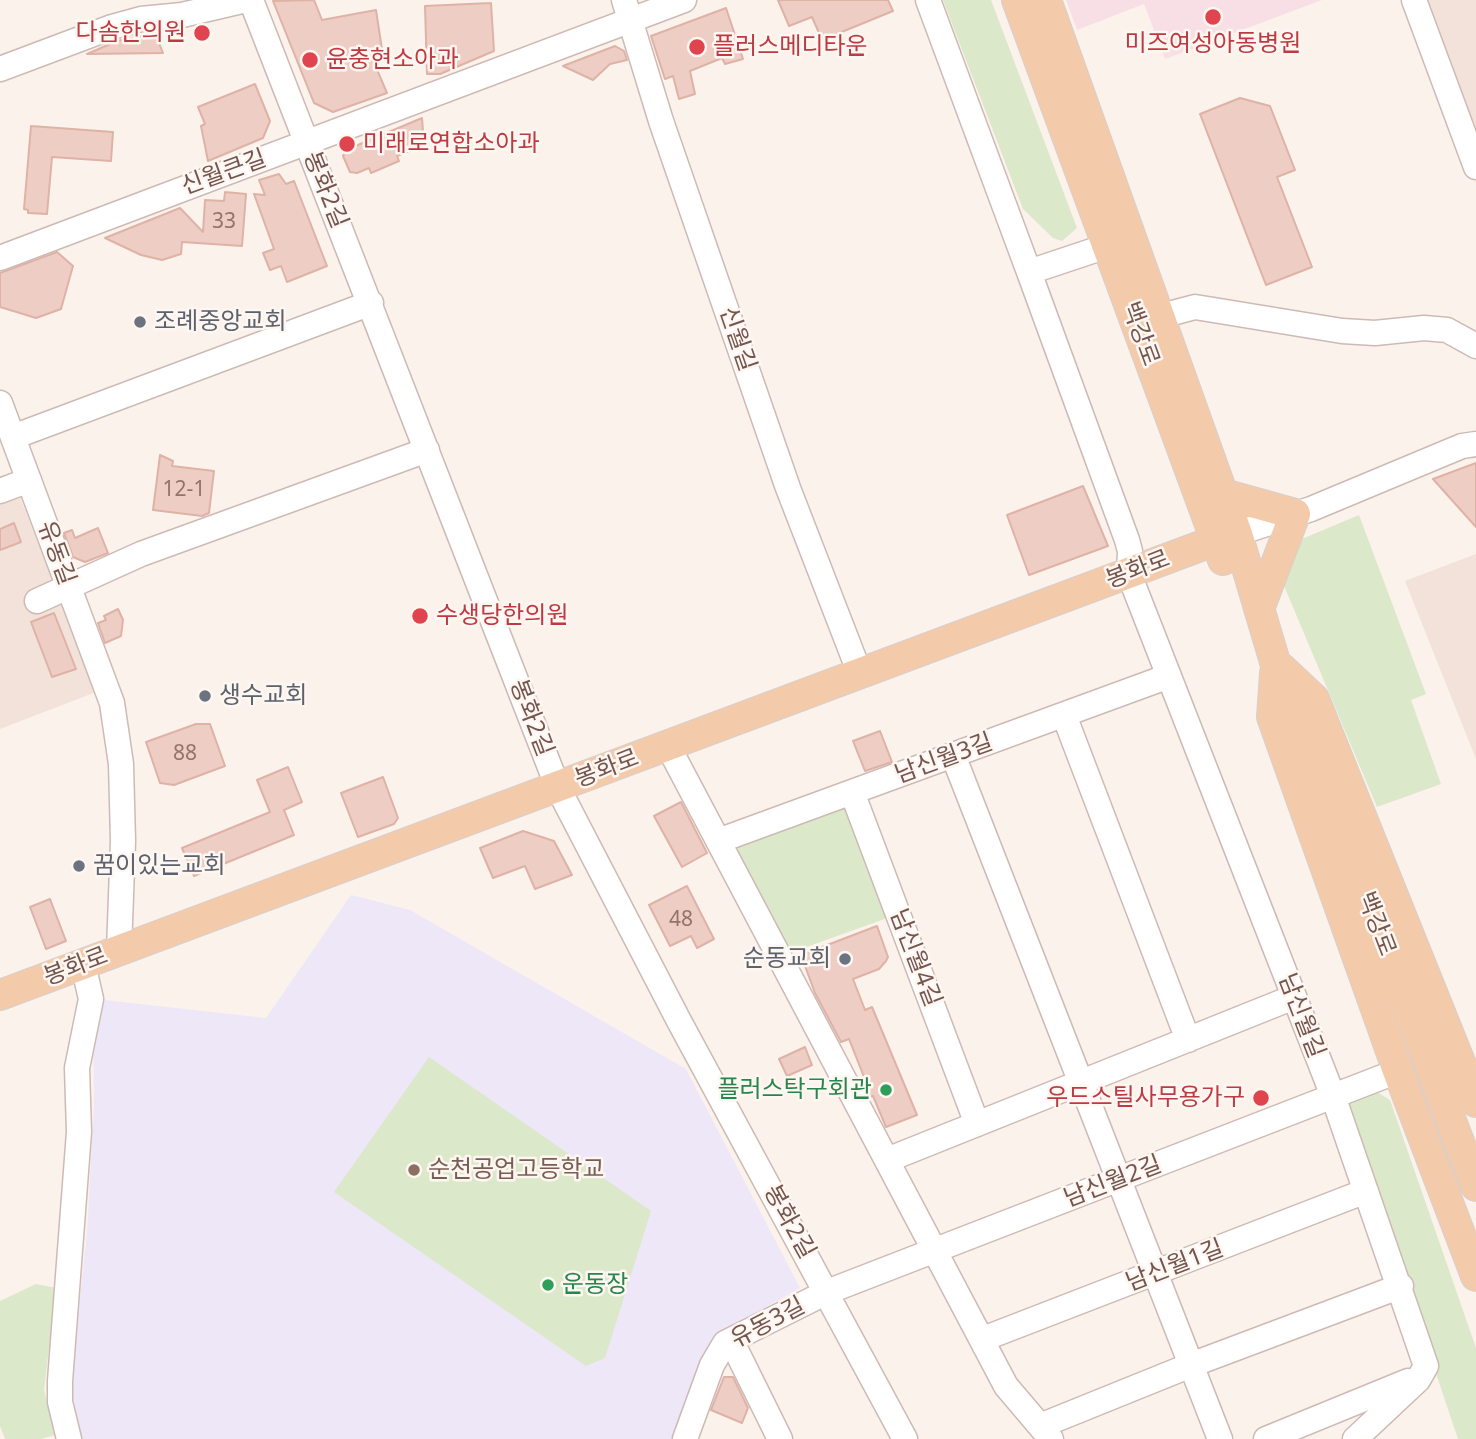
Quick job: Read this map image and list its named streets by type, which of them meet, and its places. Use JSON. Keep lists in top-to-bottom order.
{
  "streets": {
    "main road": ["백강로", "봉화로"],
    "street": [
      "신월큰길",
      "봉화2길",
      "신월길",
      "유동길",
      "남신월3길",
      "남신월4길",
      "남신월길",
      "남신월2길",
      "남신월1길",
      "유동3길"
    ]
  },
  "crossings": [
    ["신월큰길", "봉화2길"],
    ["신월큰길", "신월길"],
    ["봉화2길", "봉화로"],
    ["봉화2길", "남신월2길"],
    ["봉화2길", "유동3길"],
    ["백강로", "봉화로"],
    ["신월길", "봉화로"],
    ["유동길", "봉화로"],
    ["봉화로", "남신월길"],
    ["남신월3길", "남신월4길"],
    ["남신월3길", "남신월길"],
    ["남신월길", "남신월2길"],
    ["남신월길", "남신월1길"],
    ["남신월2길", "유동3길"]
  ],
  "places": [
    "미즈여성아동병원",
    "다솜한의원",
    "플러스메디타운",
    "윤충현소아과",
    "미래로연합소아과",
    "조례중앙교회",
    "수생당한의원",
    "생수교회",
    "꿈이있는교회",
    "순동교회",
    "플러스탁구회관",
    "우드스틸사무용가구",
    "순천공업고등학교",
    "운동장"
  ],
  "house_numbers": [
    "33",
    "12-1",
    "88",
    "48"
  ]
}
